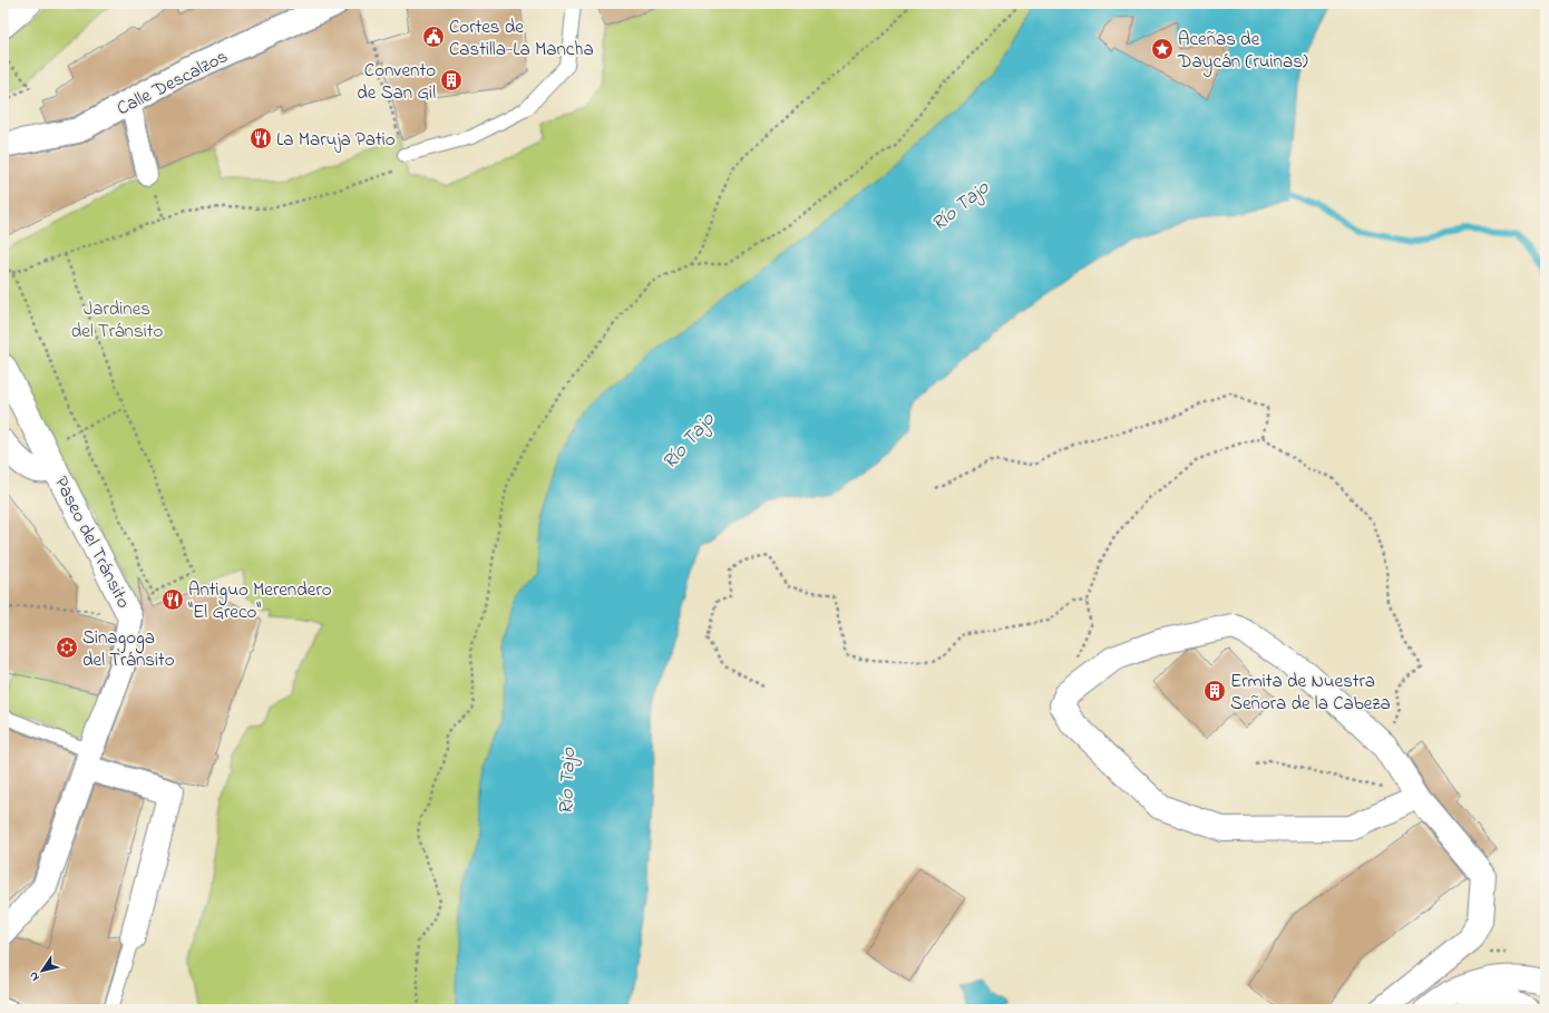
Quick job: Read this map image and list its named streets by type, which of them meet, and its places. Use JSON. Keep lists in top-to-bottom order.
{
  "streets": {
    "street": ["Calle Descalzos", "Paseo del Tránsito"]
  },
  "water": ["Río Tajo"],
  "parks": ["Jardines del Tránsito"],
  "places": {
    "public building": ["Cortes de Castilla-La Mancha"],
    "place": ["Aceñas de Daycán (ruinas)"],
    "building": ["Convento de San Gil", "Ermita de Nuestra Señora de la Cabeza"],
    "restaurant": ["La Maruja Patio", "Antiguo Merendero \"El Greco\""],
    "synagogue": ["Sinagoga del Tránsito"]
  },
  "north": "bottom left"
}
